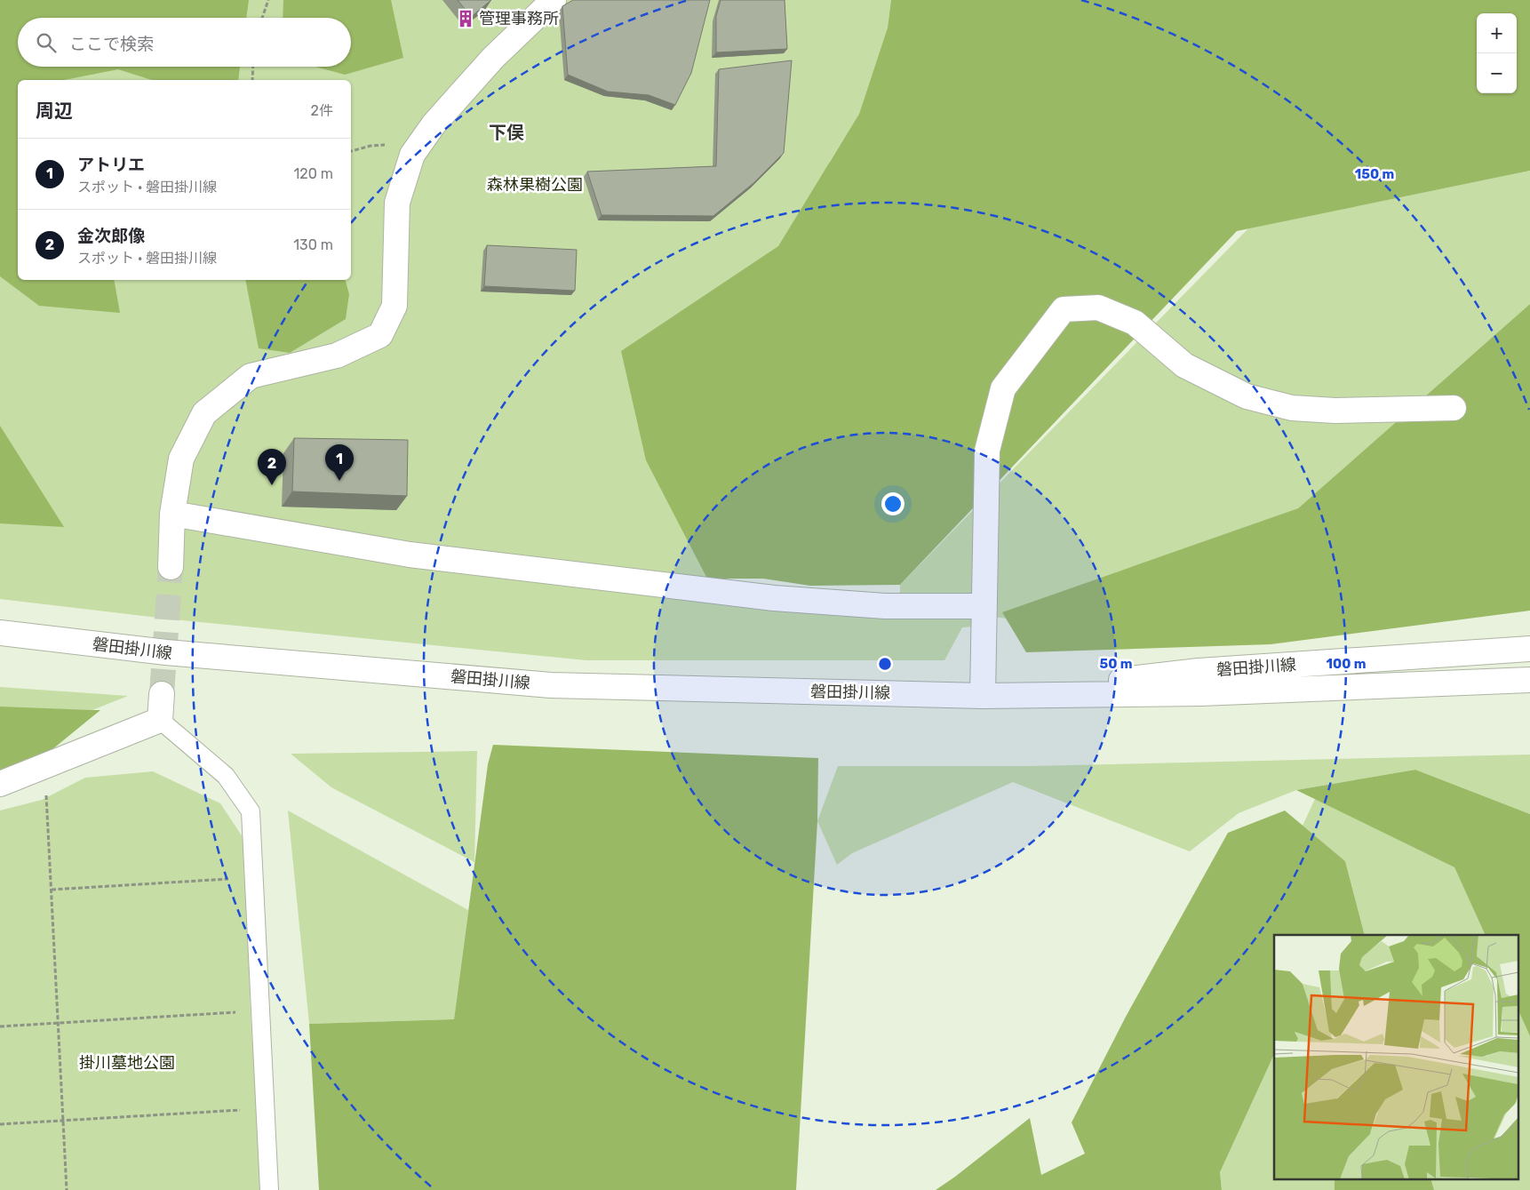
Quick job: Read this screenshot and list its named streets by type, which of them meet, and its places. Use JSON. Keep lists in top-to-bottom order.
{
  "streets": {
    "street": ["磐田掛川線"]
  },
  "districts": ["下俣"],
  "parks": ["森林果樹公園", "掛川墓地公園"],
  "places": {
    "building": ["管理事務所"]
  },
  "page": {
    "map_buttons": ["+", "−"],
    "search": "ここで検索",
    "heading": ["周辺", "2件"],
    "list": [
      {
        "mark": "1",
        "name": "アトリエ",
        "note": "スポット · 磐田掛川線",
        "value": "120 m"
      },
      {
        "mark": "2",
        "name": "金次郎像",
        "note": "スポット · 磐田掛川線",
        "value": "130 m"
      }
    ],
    "pins": ["1", "2"]
  },
  "rings": ["150 m", "50 m", "100 m"]
}
